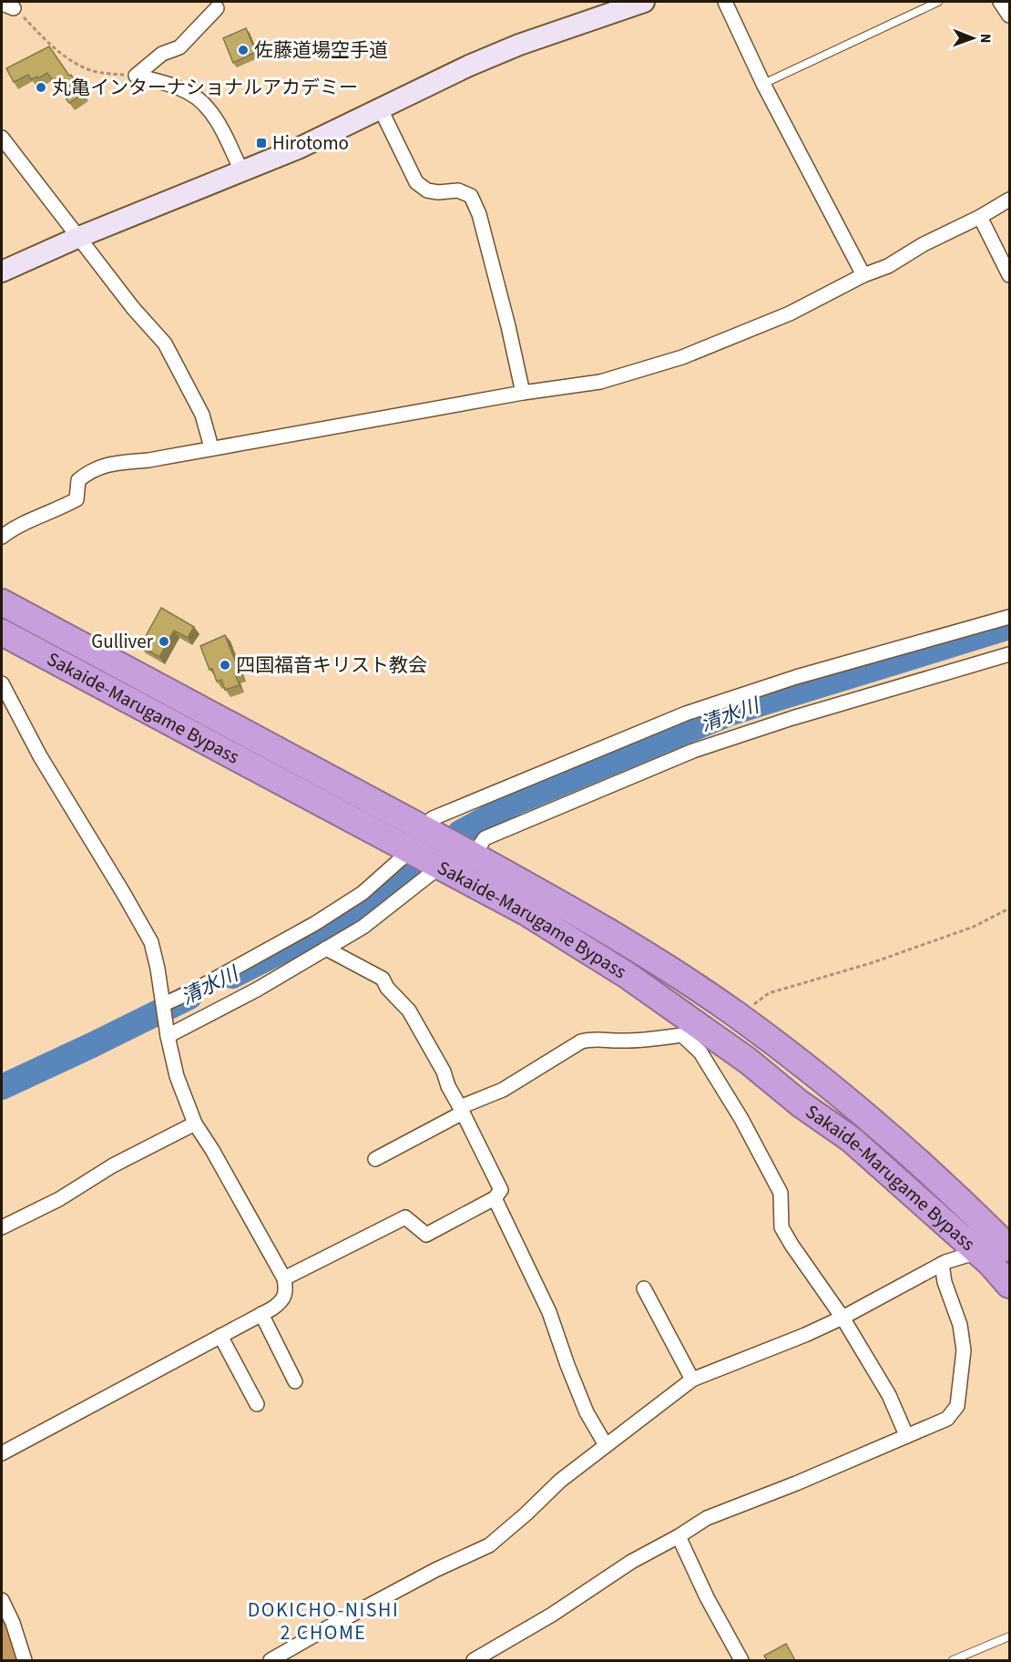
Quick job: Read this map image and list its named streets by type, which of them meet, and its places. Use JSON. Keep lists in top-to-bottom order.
{
  "streets": {
    "highway": ["Sakaide-Marugame Bypass"]
  },
  "districts": ["DOKICHO-NISHI 2 CHOME"],
  "water": ["清水川"],
  "places": {
    "other": [
      "佐藤道場空手道",
      "丸亀インターナショナルアカデミー",
      "Gulliver",
      "四国福音キリスト教会"
    ],
    "transit": ["Hirotomo"]
  },
  "north": "right"
}
